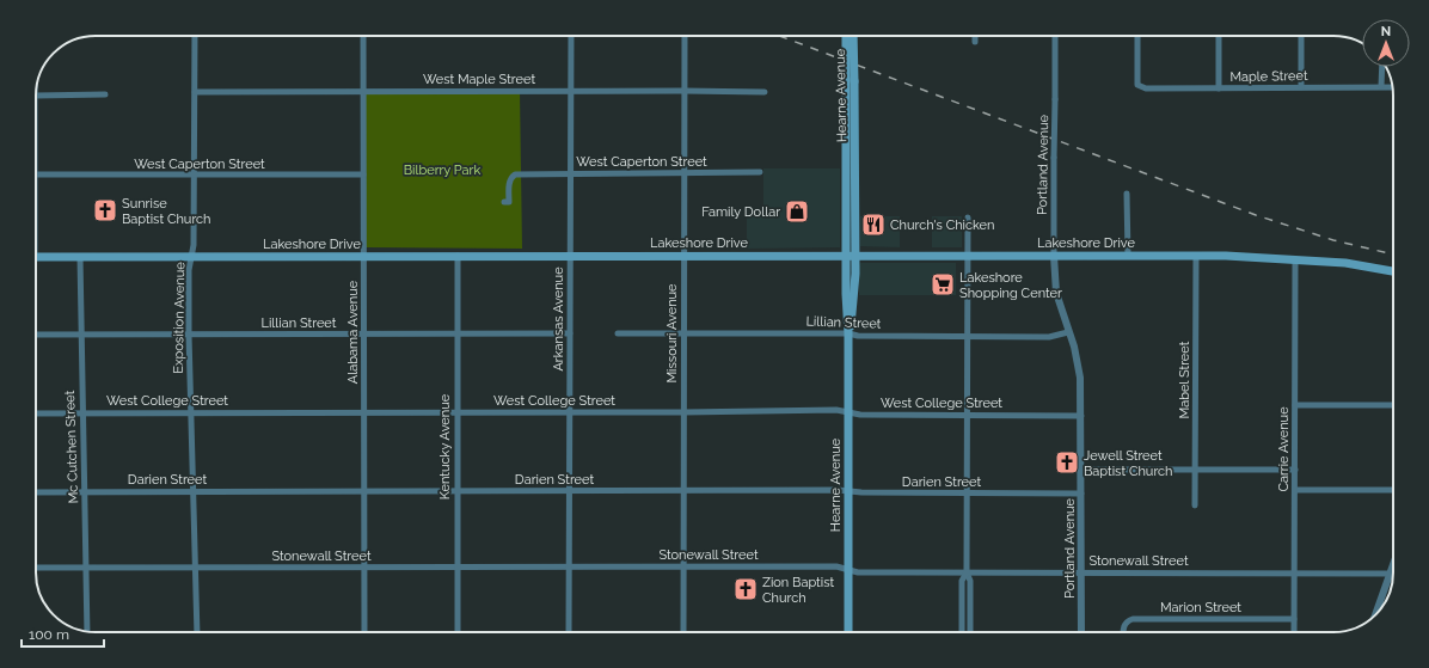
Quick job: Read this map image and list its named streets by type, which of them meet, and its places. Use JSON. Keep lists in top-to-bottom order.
{
  "streets": {
    "main road": ["Hearne Avenue", "Lakeshore Drive"],
    "street": [
      "Maple Street",
      "West Maple Street",
      "West Caperton Street",
      "Portland Avenue",
      "Exposition Avenue",
      "Arkansas Avenue",
      "Lillian Street",
      "Alabama Avenue",
      "Missouri Avenue",
      "Mabel Street",
      "West College Street",
      "Mc Cutchen Street",
      "Kentucky Avenue",
      "Carrie Avenue",
      "Darien Street",
      "Stonewall Street",
      "Marion Street"
    ]
  },
  "crossings": [
    ["West Maple Street", "Exposition Avenue"],
    ["West Maple Street", "Arkansas Avenue"],
    ["West Maple Street", "Alabama Avenue"],
    ["West Maple Street", "Missouri Avenue"],
    ["Hearne Avenue", "Lakeshore Drive"],
    ["Hearne Avenue", "Lillian Street"],
    ["Hearne Avenue", "West College Street"],
    ["Hearne Avenue", "Darien Street"],
    ["Hearne Avenue", "Stonewall Street"],
    ["West Caperton Street", "Exposition Avenue"],
    ["West Caperton Street", "Arkansas Avenue"],
    ["West Caperton Street", "Alabama Avenue"],
    ["West Caperton Street", "Missouri Avenue"],
    ["Portland Avenue", "Lakeshore Drive"],
    ["Portland Avenue", "Lillian Street"],
    ["Portland Avenue", "West College Street"],
    ["Portland Avenue", "Darien Street"],
    ["Portland Avenue", "Stonewall Street"],
    ["Lakeshore Drive", "Exposition Avenue"],
    ["Lakeshore Drive", "Arkansas Avenue"],
    ["Lakeshore Drive", "Alabama Avenue"],
    ["Lakeshore Drive", "Missouri Avenue"],
    ["Lakeshore Drive", "Mabel Street"],
    ["Lakeshore Drive", "Mc Cutchen Street"],
    ["Lakeshore Drive", "Kentucky Avenue"],
    ["Lakeshore Drive", "Carrie Avenue"],
    ["Exposition Avenue", "Lillian Street"],
    ["Exposition Avenue", "West College Street"],
    ["Exposition Avenue", "Darien Street"],
    ["Exposition Avenue", "Stonewall Street"],
    ["Arkansas Avenue", "Lillian Street"],
    ["Arkansas Avenue", "West College Street"],
    ["Arkansas Avenue", "Darien Street"],
    ["Arkansas Avenue", "Stonewall Street"],
    ["Lillian Street", "Alabama Avenue"],
    ["Lillian Street", "Missouri Avenue"],
    ["Lillian Street", "Mc Cutchen Street"],
    ["Lillian Street", "Kentucky Avenue"],
    ["Alabama Avenue", "West College Street"],
    ["Alabama Avenue", "Darien Street"],
    ["Alabama Avenue", "Stonewall Street"],
    ["Missouri Avenue", "West College Street"],
    ["Missouri Avenue", "Darien Street"],
    ["Missouri Avenue", "Stonewall Street"],
    ["West College Street", "Mc Cutchen Street"],
    ["West College Street", "Kentucky Avenue"],
    ["Mc Cutchen Street", "Darien Street"],
    ["Mc Cutchen Street", "Stonewall Street"],
    ["Kentucky Avenue", "Darien Street"],
    ["Kentucky Avenue", "Stonewall Street"],
    ["Carrie Avenue", "Stonewall Street"],
    ["Carrie Avenue", "Marion Street"]
  ],
  "parks": ["Bilberry Park"],
  "places": {
    "church": ["Sunrise Baptist Church", "Jewell Street Baptist Church", "Zion Baptist Church"],
    "shop": ["Family Dollar"],
    "restaurant": ["Church's Chicken"],
    "supermarket": ["Lakeshore Shopping Center"]
  },
  "scale_bar": "100 m",
  "north": "top"
}
